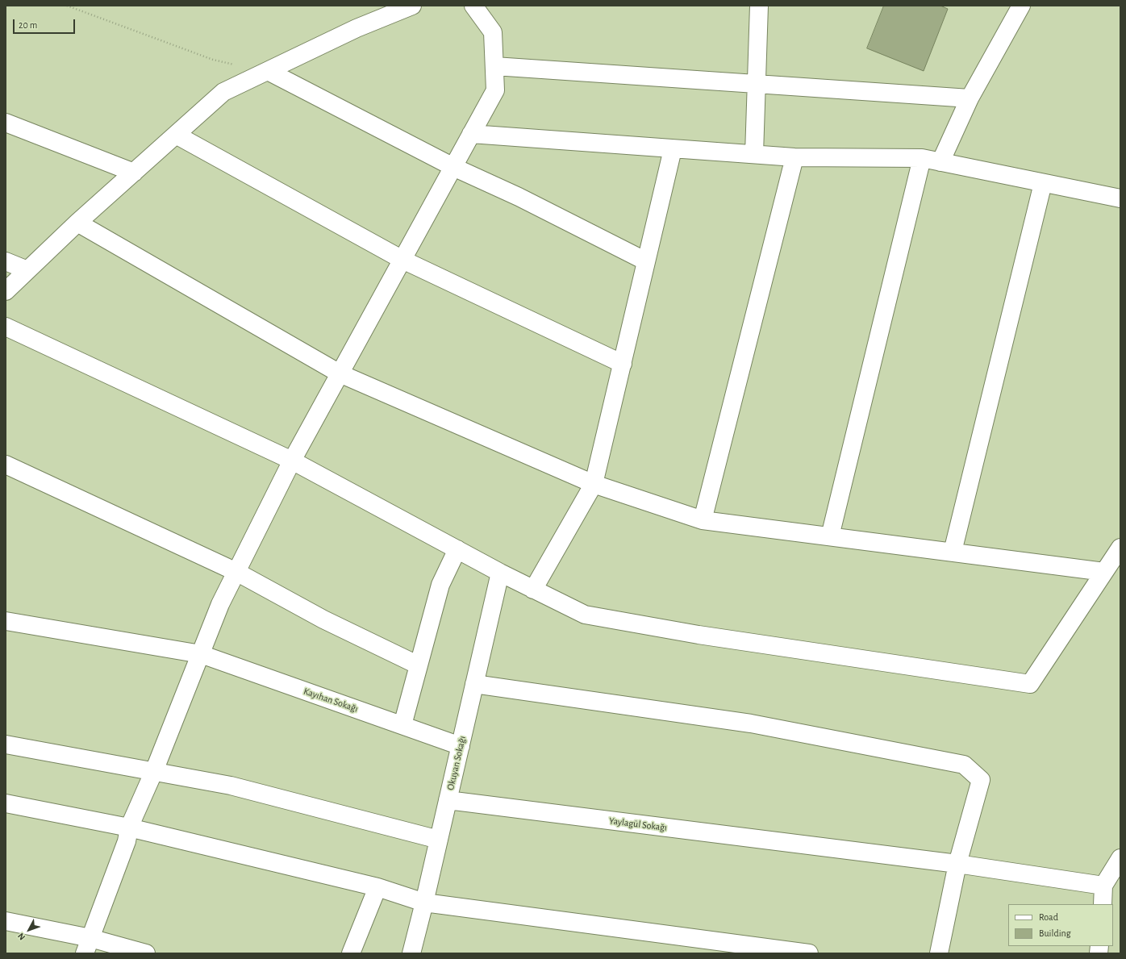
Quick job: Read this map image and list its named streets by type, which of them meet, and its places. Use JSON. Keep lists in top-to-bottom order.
{
  "streets": {
    "street": ["Kayıhan Sokağı", "Okuyan Sokağı", "Yaylagül Sokağı"]
  },
  "crossings": [
    ["Kayıhan Sokağı", "Okuyan Sokağı"],
    ["Okuyan Sokağı", "Yaylagül Sokağı"]
  ],
  "legend": ["Road", "Building"],
  "scale_bar": "20 m",
  "north": "bottom left"
}
